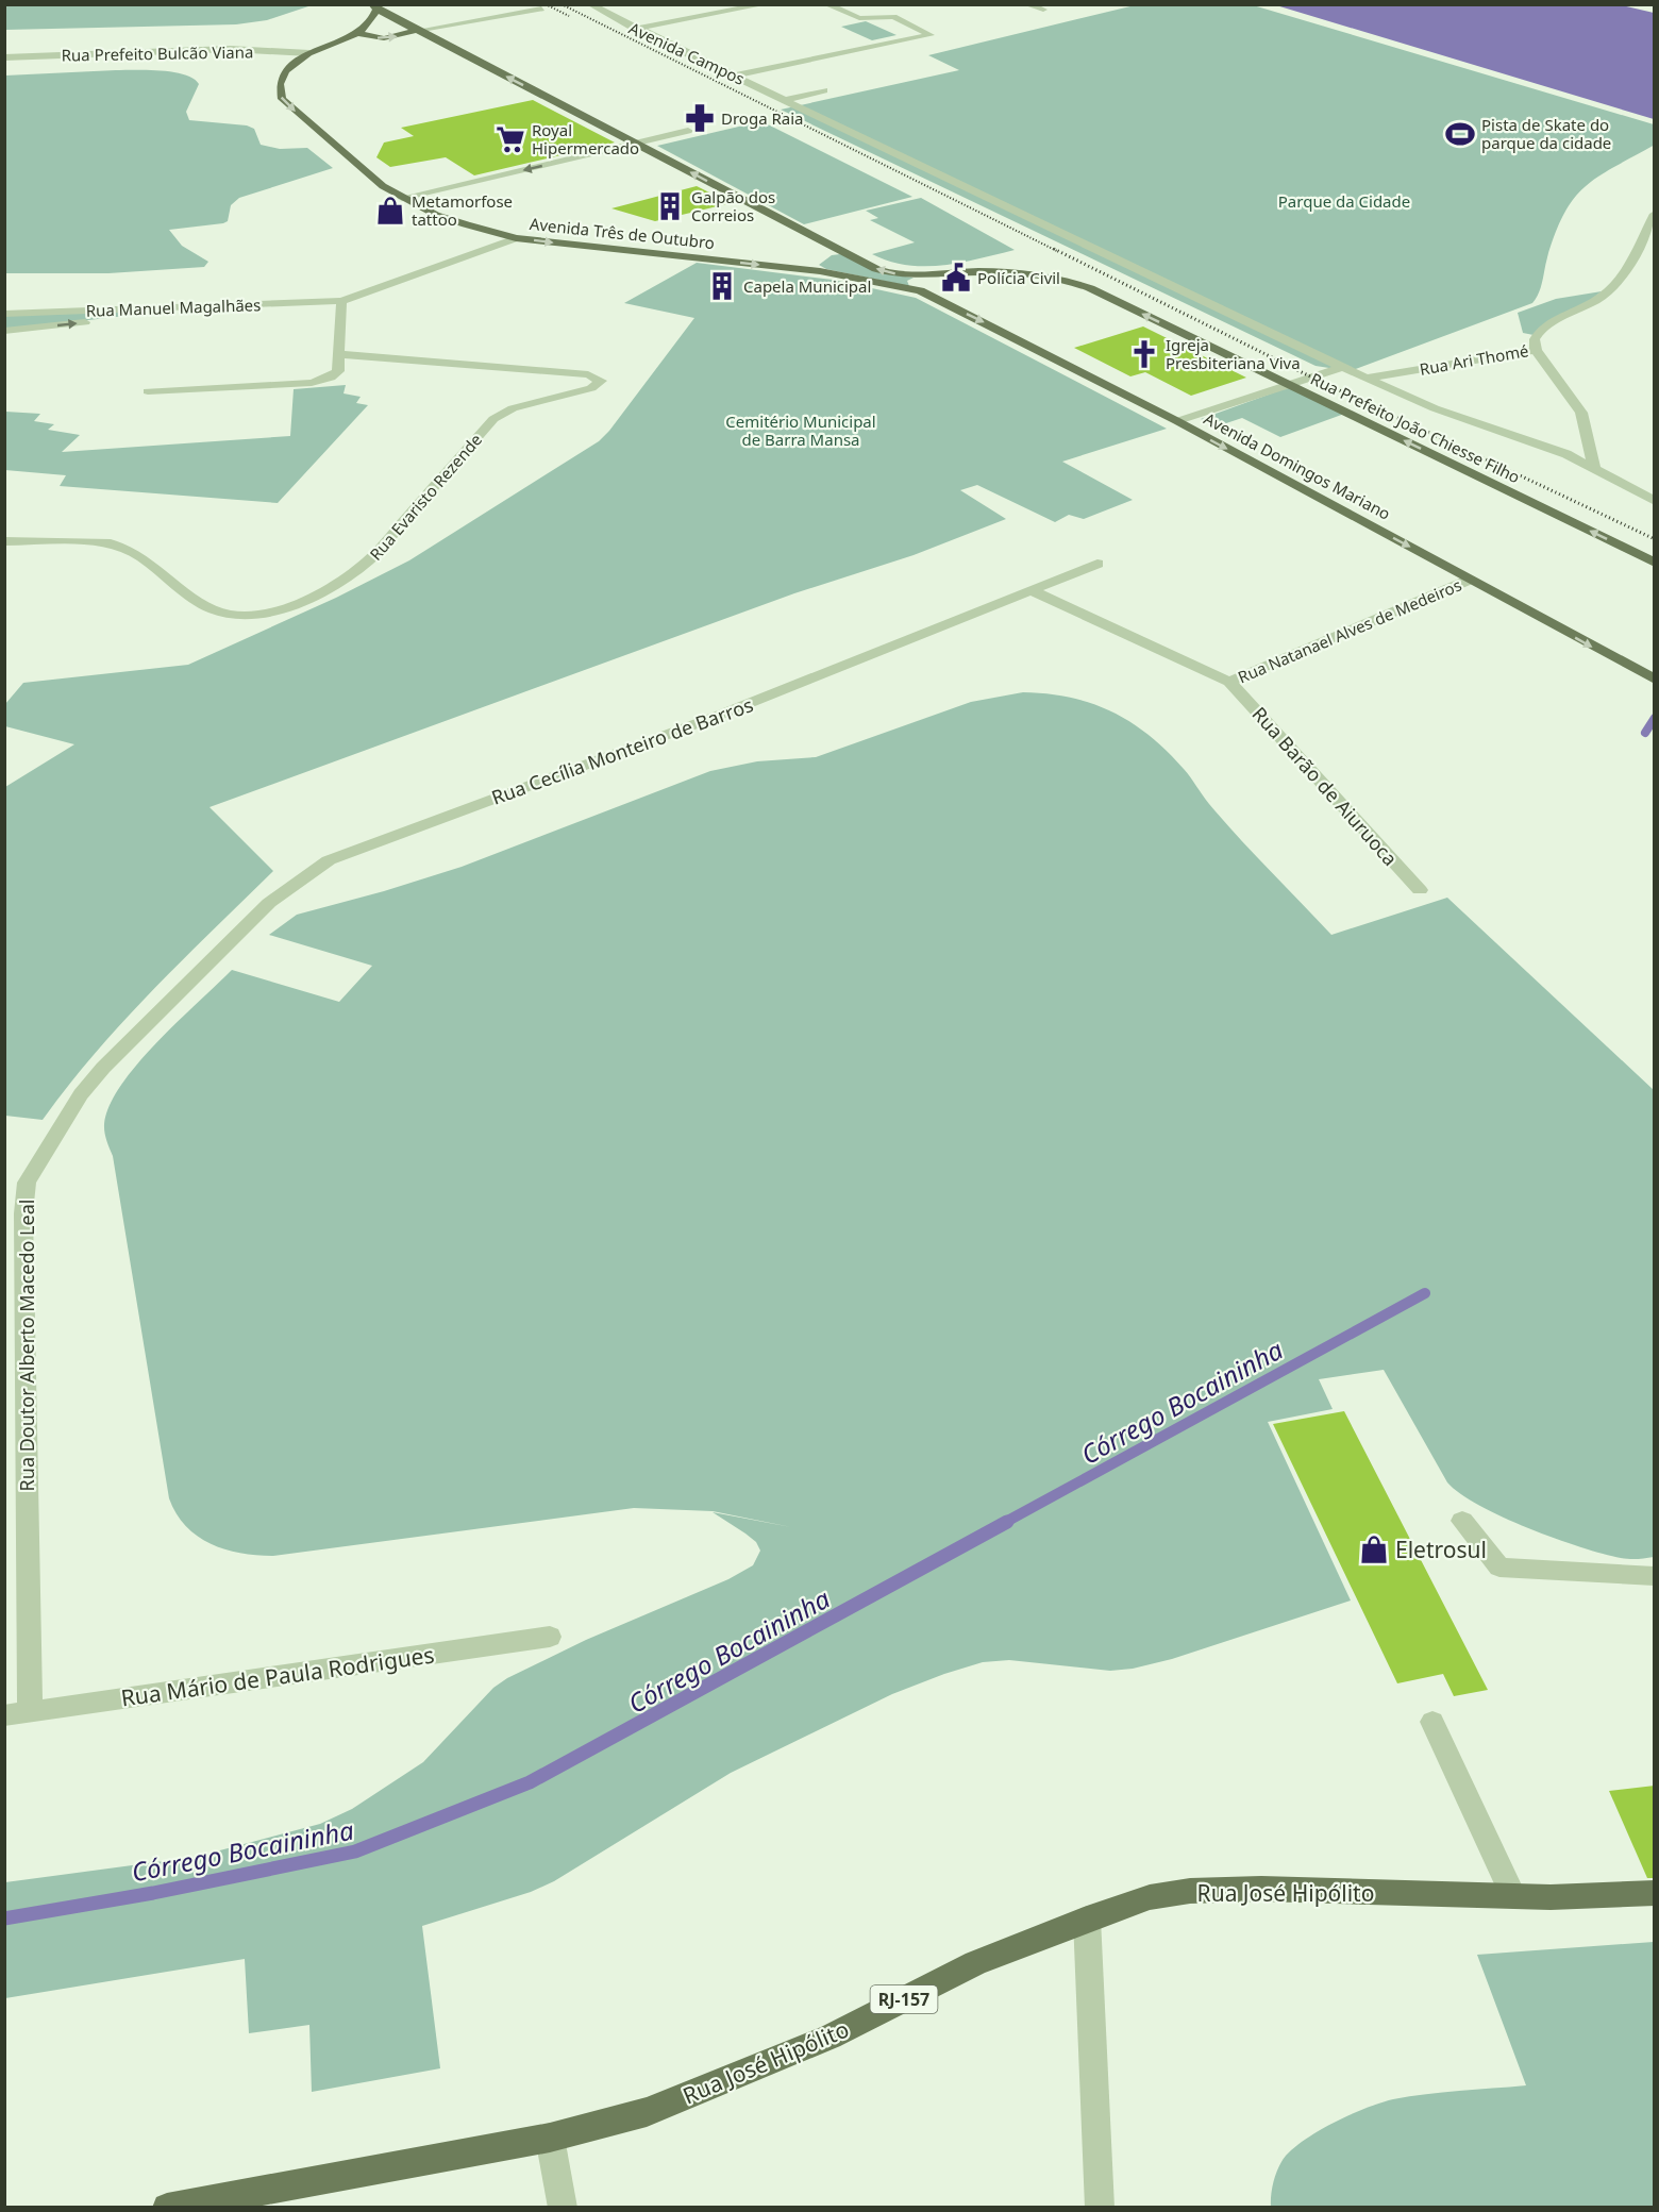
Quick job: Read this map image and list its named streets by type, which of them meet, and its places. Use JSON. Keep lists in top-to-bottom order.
{
  "streets": {
    "main road": [
      "Avenida Três de Outubro",
      "Rua Prefeito João Chiesse Filho",
      "Avenida Domingos Mariano",
      "Rua José Hipólito",
      "RJ-157"
    ],
    "street": [
      "Rua Prefeito Bulcão Viana",
      "Avenida Campos",
      "Rua Manuel Magalhães",
      "Rua Ari Thomé",
      "Rua Evaristo Rezende",
      "Rua Natanael Alves de Medeiros",
      "Rua Cecília Monteiro de Barros",
      "Rua Barão de Aiuruoca",
      "Rua Doutor Alberto Macedo Leal",
      "Rua Mário de Paula Rodrigues"
    ]
  },
  "crossings": [
    ["Rua Prefeito Bulcão Viana", "Avenida Três de Outubro"],
    ["Avenida Três de Outubro", "Rua Manuel Magalhães"],
    ["Avenida Três de Outubro", "Rua Prefeito João Chiesse Filho"],
    ["Avenida Três de Outubro", "Avenida Domingos Mariano"],
    ["Avenida Domingos Mariano", "Rua Natanael Alves de Medeiros"],
    ["Rua Natanael Alves de Medeiros", "Rua Barão de Aiuruoca"],
    ["Rua Cecília Monteiro de Barros", "Rua Doutor Alberto Macedo Leal"],
    ["Rua Doutor Alberto Macedo Leal", "Rua Mário de Paula Rodrigues"]
  ],
  "one_way": ["Avenida Três de Outubro", "Rua Prefeito João Chiesse Filho", "Avenida Domingos Mariano"],
  "water": ["Córrego Bocaininha"],
  "parks": ["Parque da Cidade", "Cemitério Municipal de Barra Mansa"],
  "places": {
    "pharmacy": ["Droga Raia"],
    "sports": ["Pista de Skate do parque da cidade"],
    "supermarket": ["Royal Hipermercado"],
    "building": ["Galpão dos Correios", "Capela Municipal"],
    "shop": ["Metamorfose tattoo", "Eletrosul"],
    "public building": ["Polícia Civil"],
    "church": ["Igreja Presbiteriana Viva"]
  }
}
